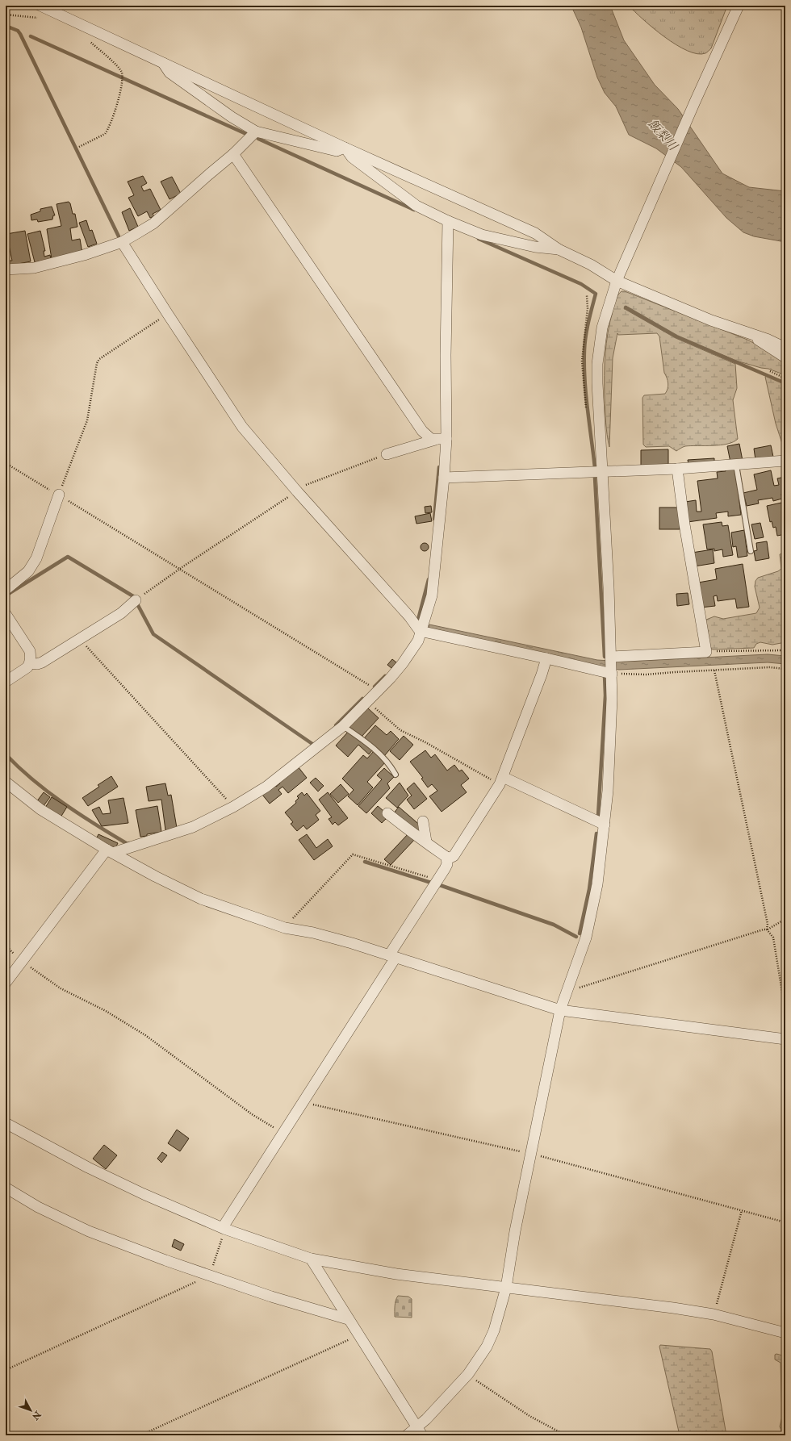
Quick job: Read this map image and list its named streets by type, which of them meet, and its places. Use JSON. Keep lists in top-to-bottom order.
{
  "water": ["飯梨川"],
  "north": "bottom right"
}
